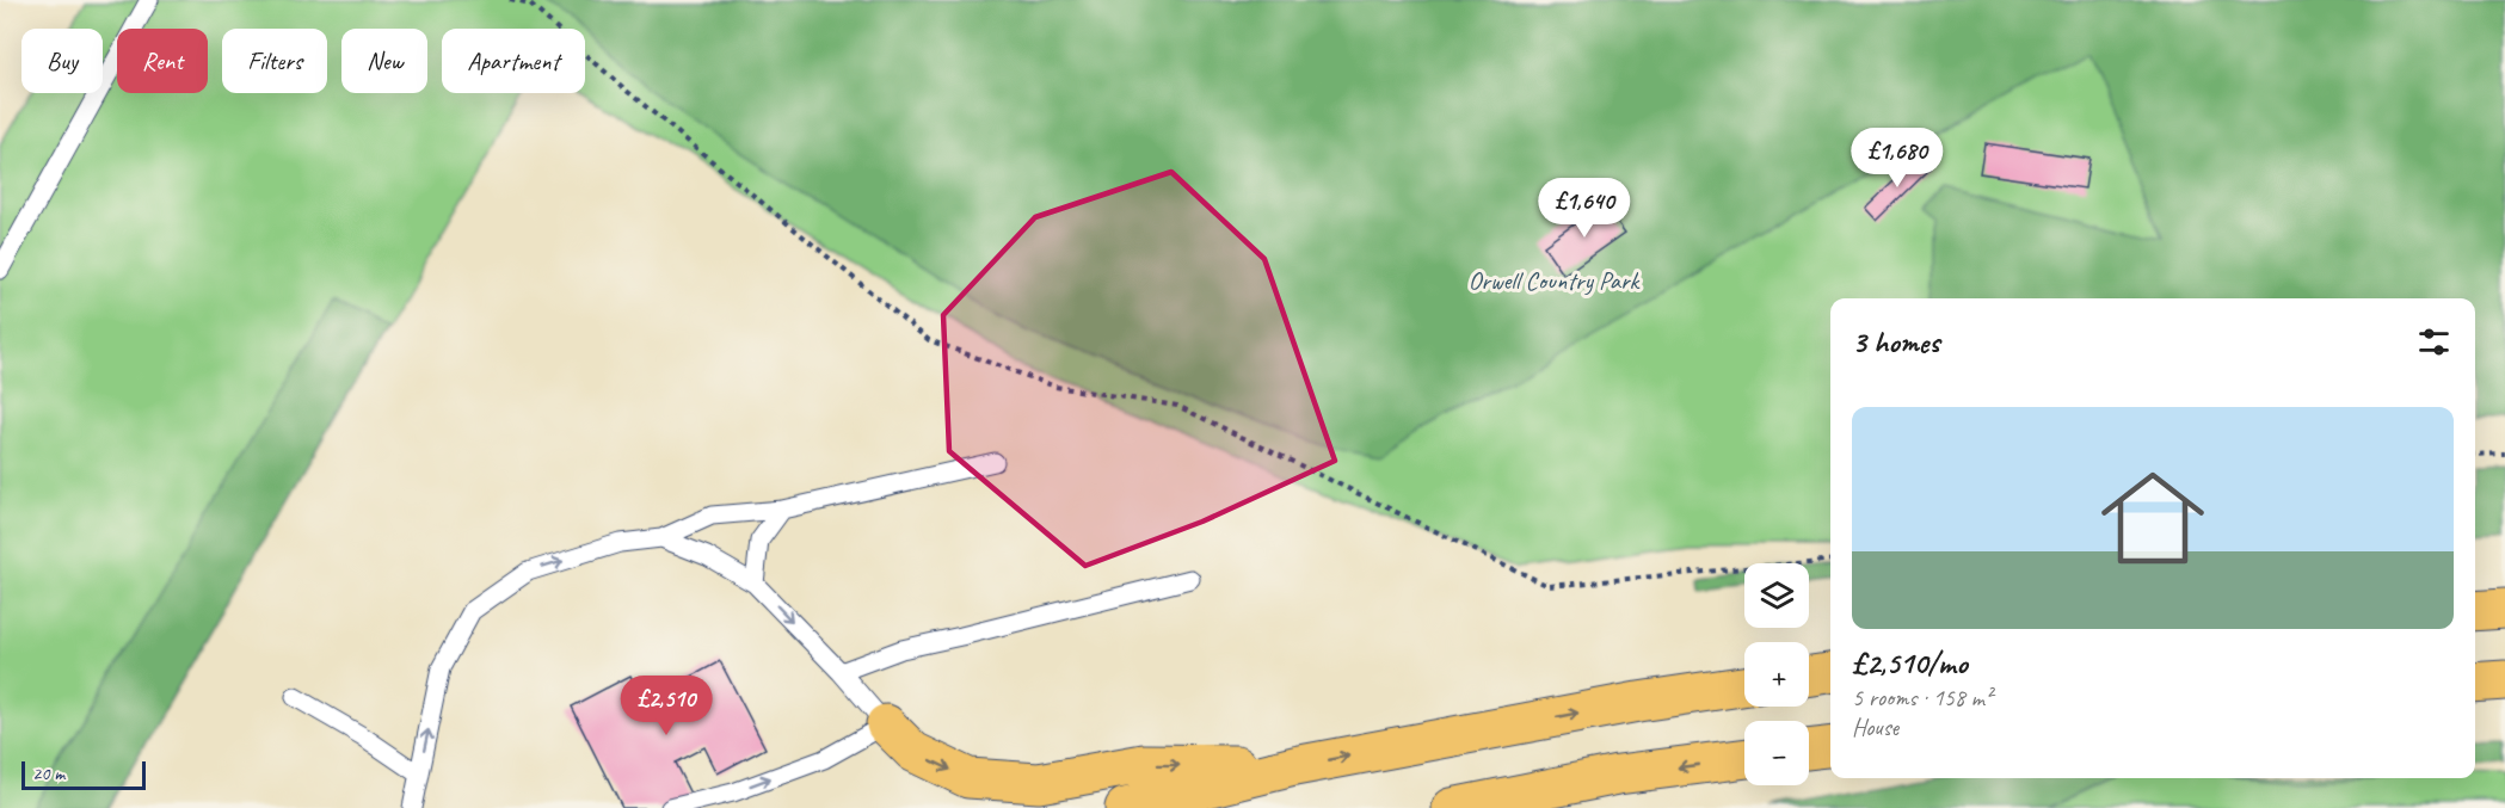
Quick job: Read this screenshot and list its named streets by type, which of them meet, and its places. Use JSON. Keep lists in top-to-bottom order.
{
  "parks": ["Orwell Country Park"],
  "scale_bar": "20 m",
  "page": {
    "chip": [
      "Buy",
      "Rent",
      "Filters",
      "New",
      "Apartment"
    ],
    "price": ["£1,680", "£1,640", "£2,510"],
    "heading": "3 homes",
    "list": [
      {
        "name": "£2,510/mo",
        "note": "5 rooms · 158 m² · House"
      }
    ],
    "map_buttons": ["+", "−"],
    "scale": "20 m"
  }
}
